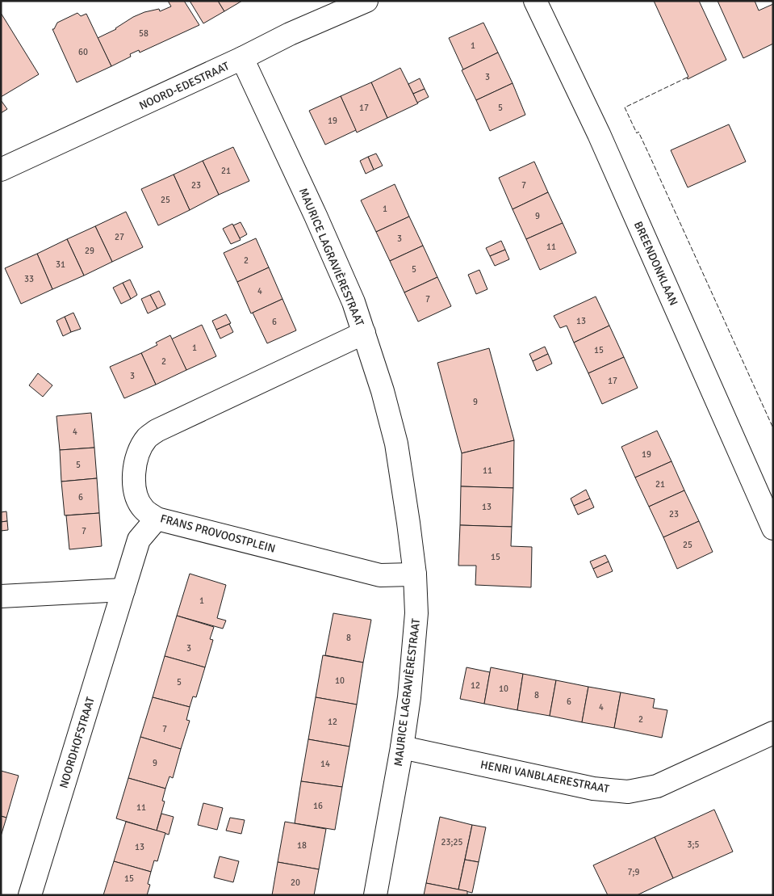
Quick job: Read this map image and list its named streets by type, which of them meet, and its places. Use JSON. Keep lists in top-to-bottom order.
{
  "streets": {
    "street": [
      "NOORD-EDESTRAAT",
      "MAURICE LAGRAVIÈRESTRAAT",
      "BREENDONKLAAN",
      "FRANS PROVOOSTPLEIN",
      "NOORDHOFSTRAAT",
      "HENRI VANBLAERESTRAAT"
    ]
  },
  "crossings": [
    ["NOORD-EDESTRAAT", "MAURICE LAGRAVIÈRESTRAAT"],
    ["MAURICE LAGRAVIÈRESTRAAT", "FRANS PROVOOSTPLEIN"],
    ["MAURICE LAGRAVIÈRESTRAAT", "HENRI VANBLAERESTRAAT"],
    ["FRANS PROVOOSTPLEIN", "NOORDHOFSTRAAT"]
  ],
  "house_numbers": [
    "58",
    "1",
    "60",
    "3",
    "17",
    "5",
    "19",
    "21",
    "23",
    "7",
    "25",
    "1",
    "9",
    "27",
    "3",
    "11",
    "29",
    "2",
    "31",
    "5",
    "33",
    "4",
    "7",
    "13",
    "6",
    "1",
    "15",
    "2",
    "3",
    "17",
    "9",
    "4",
    "19",
    "5",
    "11",
    "21",
    "6",
    "13",
    "23",
    "7",
    "25",
    "15",
    "1",
    "8",
    "3",
    "10",
    "5",
    "12",
    "10",
    "8",
    "6",
    "4",
    "2",
    "12",
    "7",
    "9",
    "14",
    "16",
    "11",
    "23;25",
    "3;5",
    "18",
    "13",
    "7;9",
    "15",
    "20"
  ]
}
